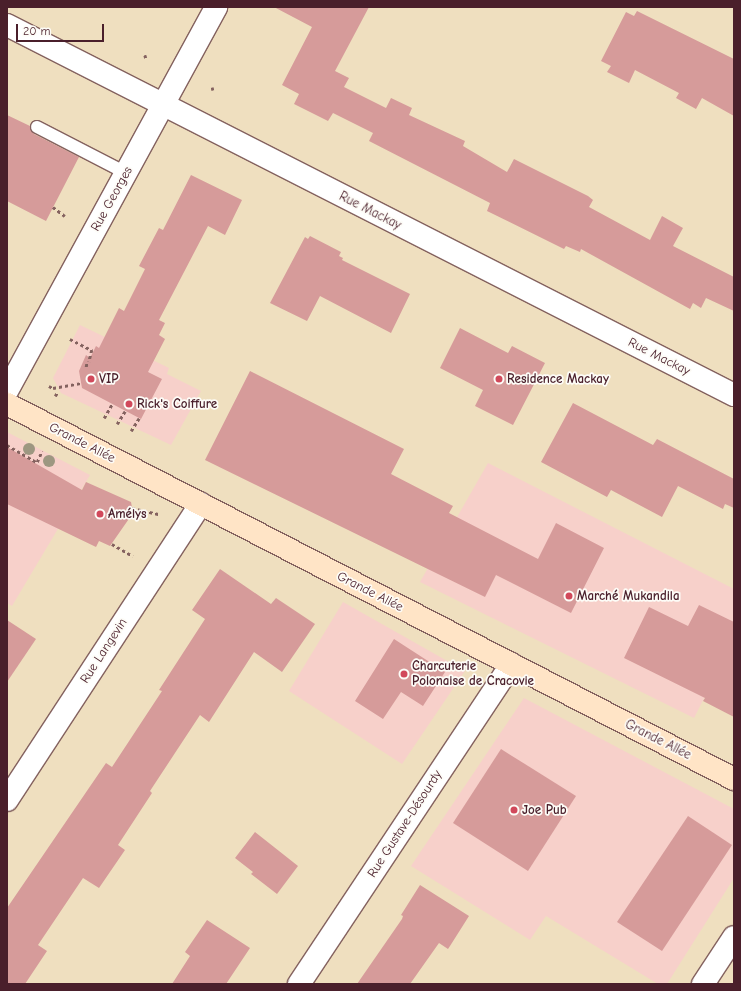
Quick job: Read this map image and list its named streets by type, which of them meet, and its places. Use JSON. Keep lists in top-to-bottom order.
{
  "streets": {
    "main road": ["Grande Allée"],
    "street": [
      "Rue Georges",
      "Rue Mackay",
      "Rue Langevin",
      "Rue Gustave-Désourdy"
    ]
  },
  "crossings": [
    ["Rue Georges", "Rue Mackay"],
    ["Grande Allée", "Rue Langevin"],
    ["Grande Allée", "Rue Gustave-Désourdy"]
  ],
  "places": [
    "VIP",
    "Residence Mackay",
    "Rick's Coiffure",
    "Amélys",
    "Marché Mukandila",
    "Charcuterie Polonaise de Cracovie",
    "Joe Pub"
  ],
  "scale_bar": "20 m"
}
